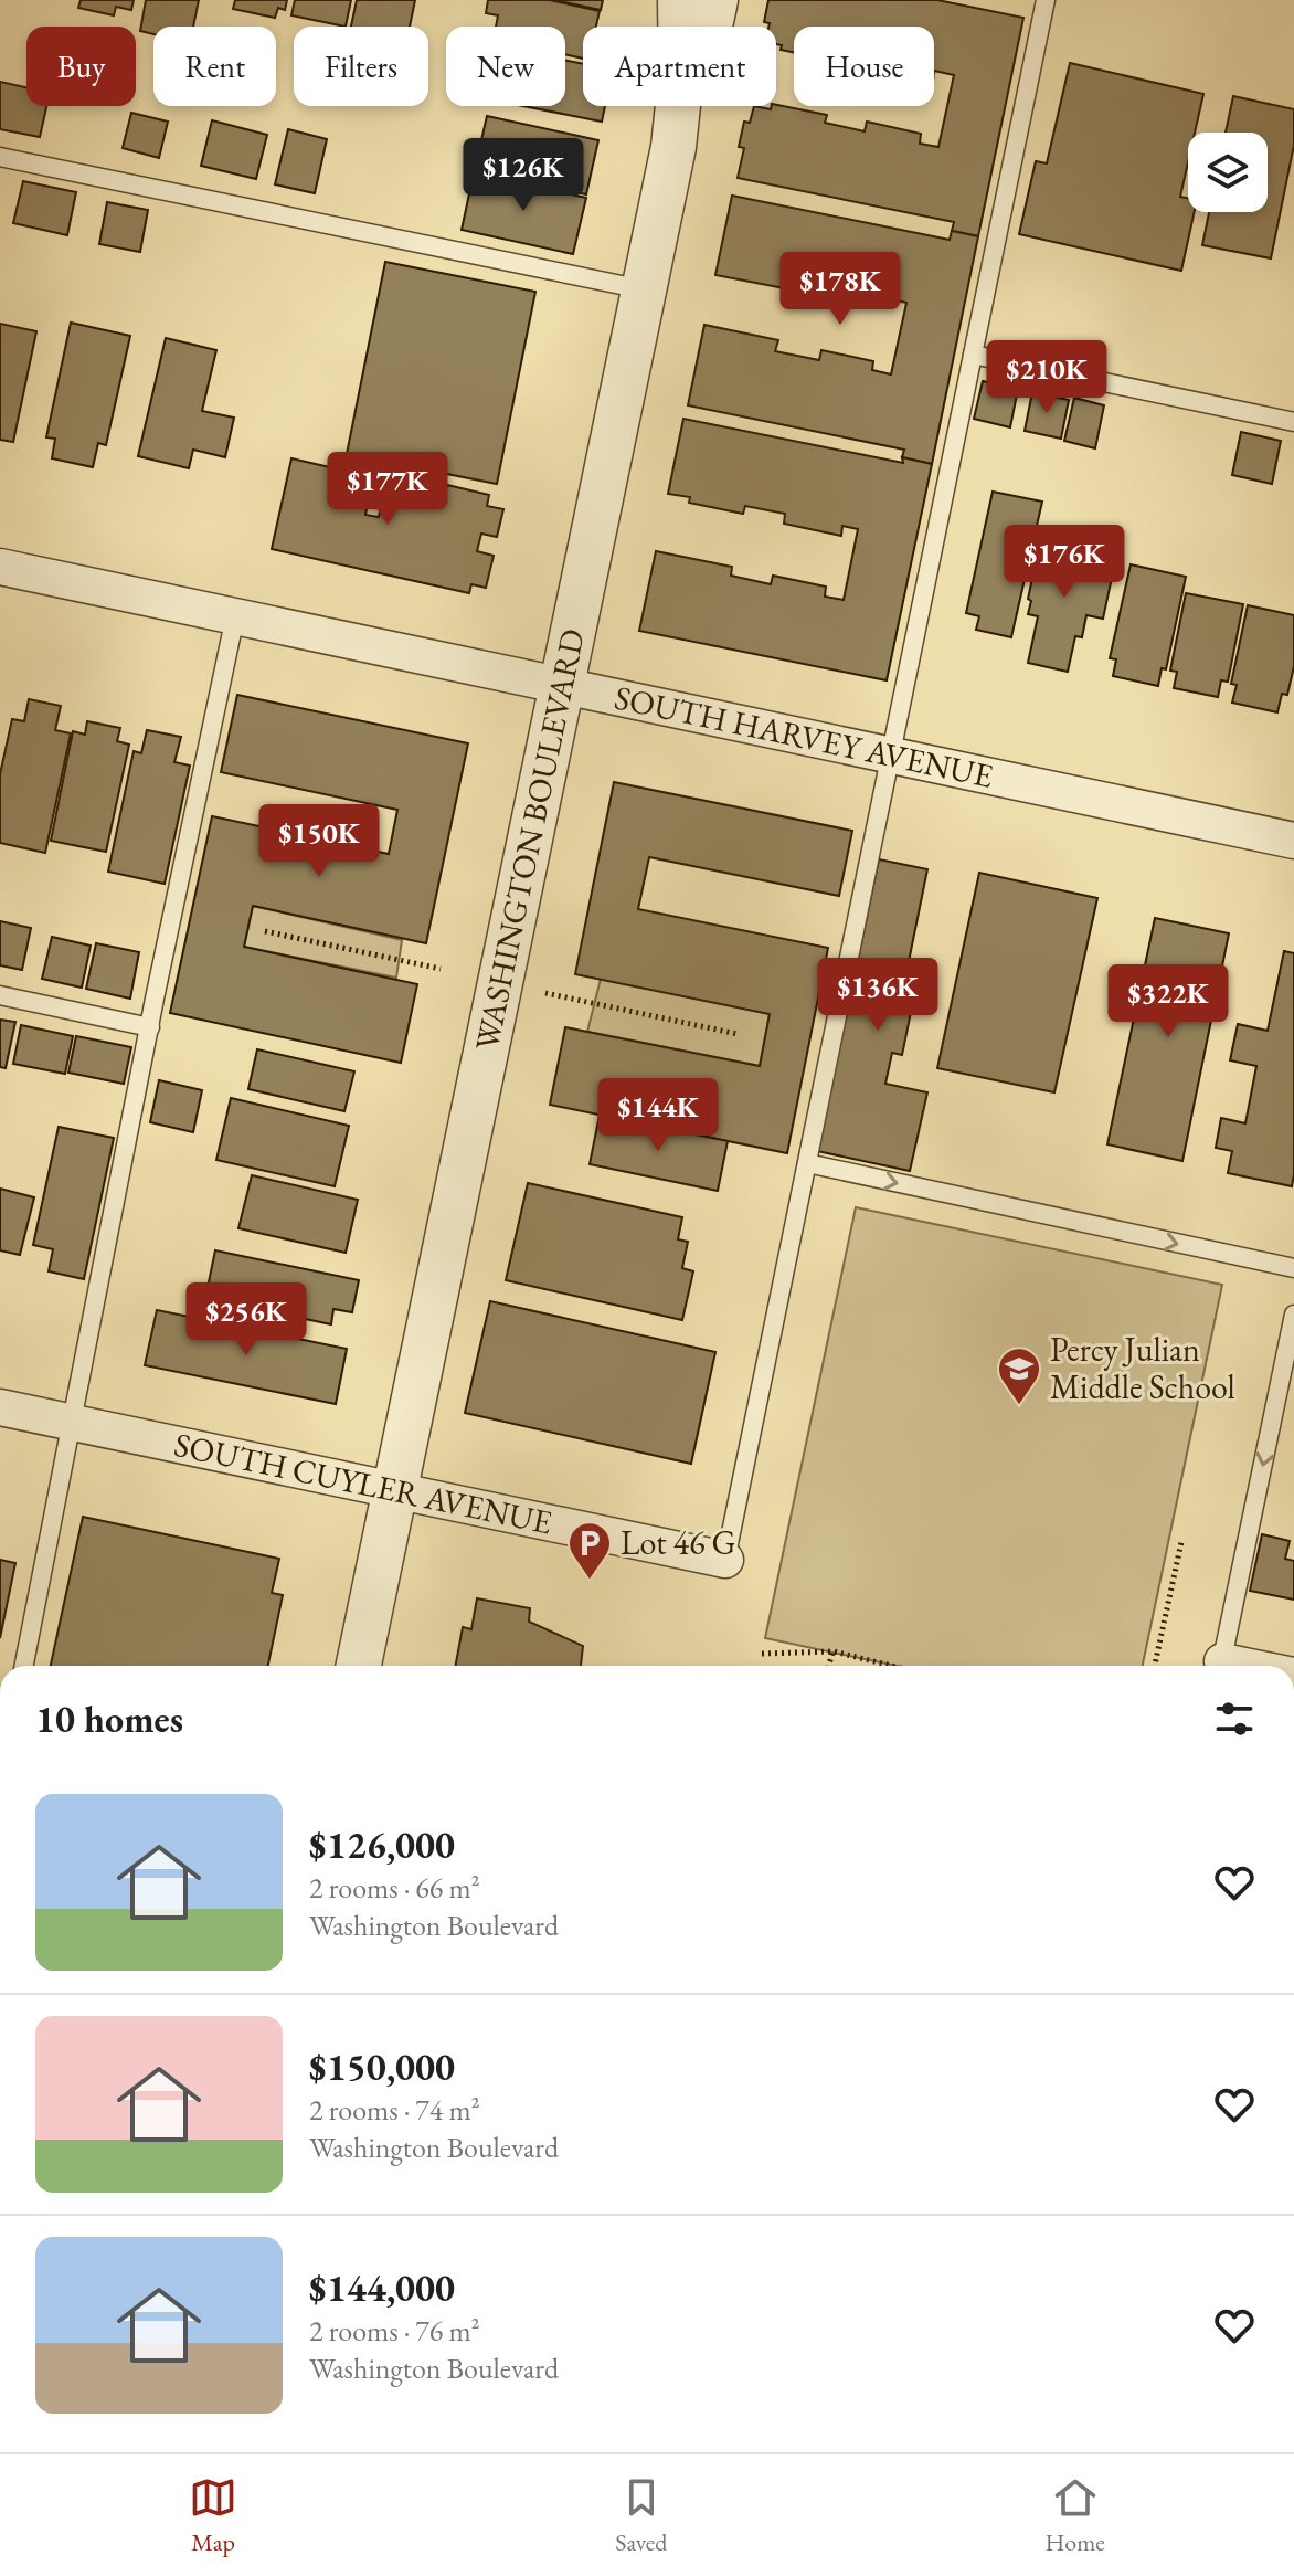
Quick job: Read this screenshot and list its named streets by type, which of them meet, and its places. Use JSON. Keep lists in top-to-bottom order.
{
  "streets": {
    "street": ["SOUTH HARVEY AVENUE", "WASHINGTON BOULEVARD", "SOUTH CUYLER AVENUE"]
  },
  "crossings": [
    ["SOUTH HARVEY AVENUE", "WASHINGTON BOULEVARD"],
    ["WASHINGTON BOULEVARD", "SOUTH CUYLER AVENUE"]
  ],
  "places": {
    "school or university": ["Percy Julian Middle School"],
    "parking": ["Lot 46 G"]
  },
  "page": {
    "chip": [
      "Buy",
      "Rent",
      "Filters",
      "New",
      "Apartment",
      "House"
    ],
    "price": [
      "$126K",
      "$178K",
      "$210K",
      "$177K",
      "$176K",
      "$150K",
      "$136K",
      "$322K",
      "$144K",
      "$256K"
    ],
    "heading": "10 homes",
    "list": [
      {
        "name": "$126,000",
        "note": "2 rooms · 66 m² · Washington Boulevard"
      },
      {
        "name": "$150,000",
        "note": "2 rooms · 74 m² · Washington Boulevard"
      },
      {
        "name": "$144,000",
        "note": "2 rooms · 76 m² · Washington Boulevard"
      }
    ],
    "tabs": ["Map", "Saved", "Home"]
  }
}
